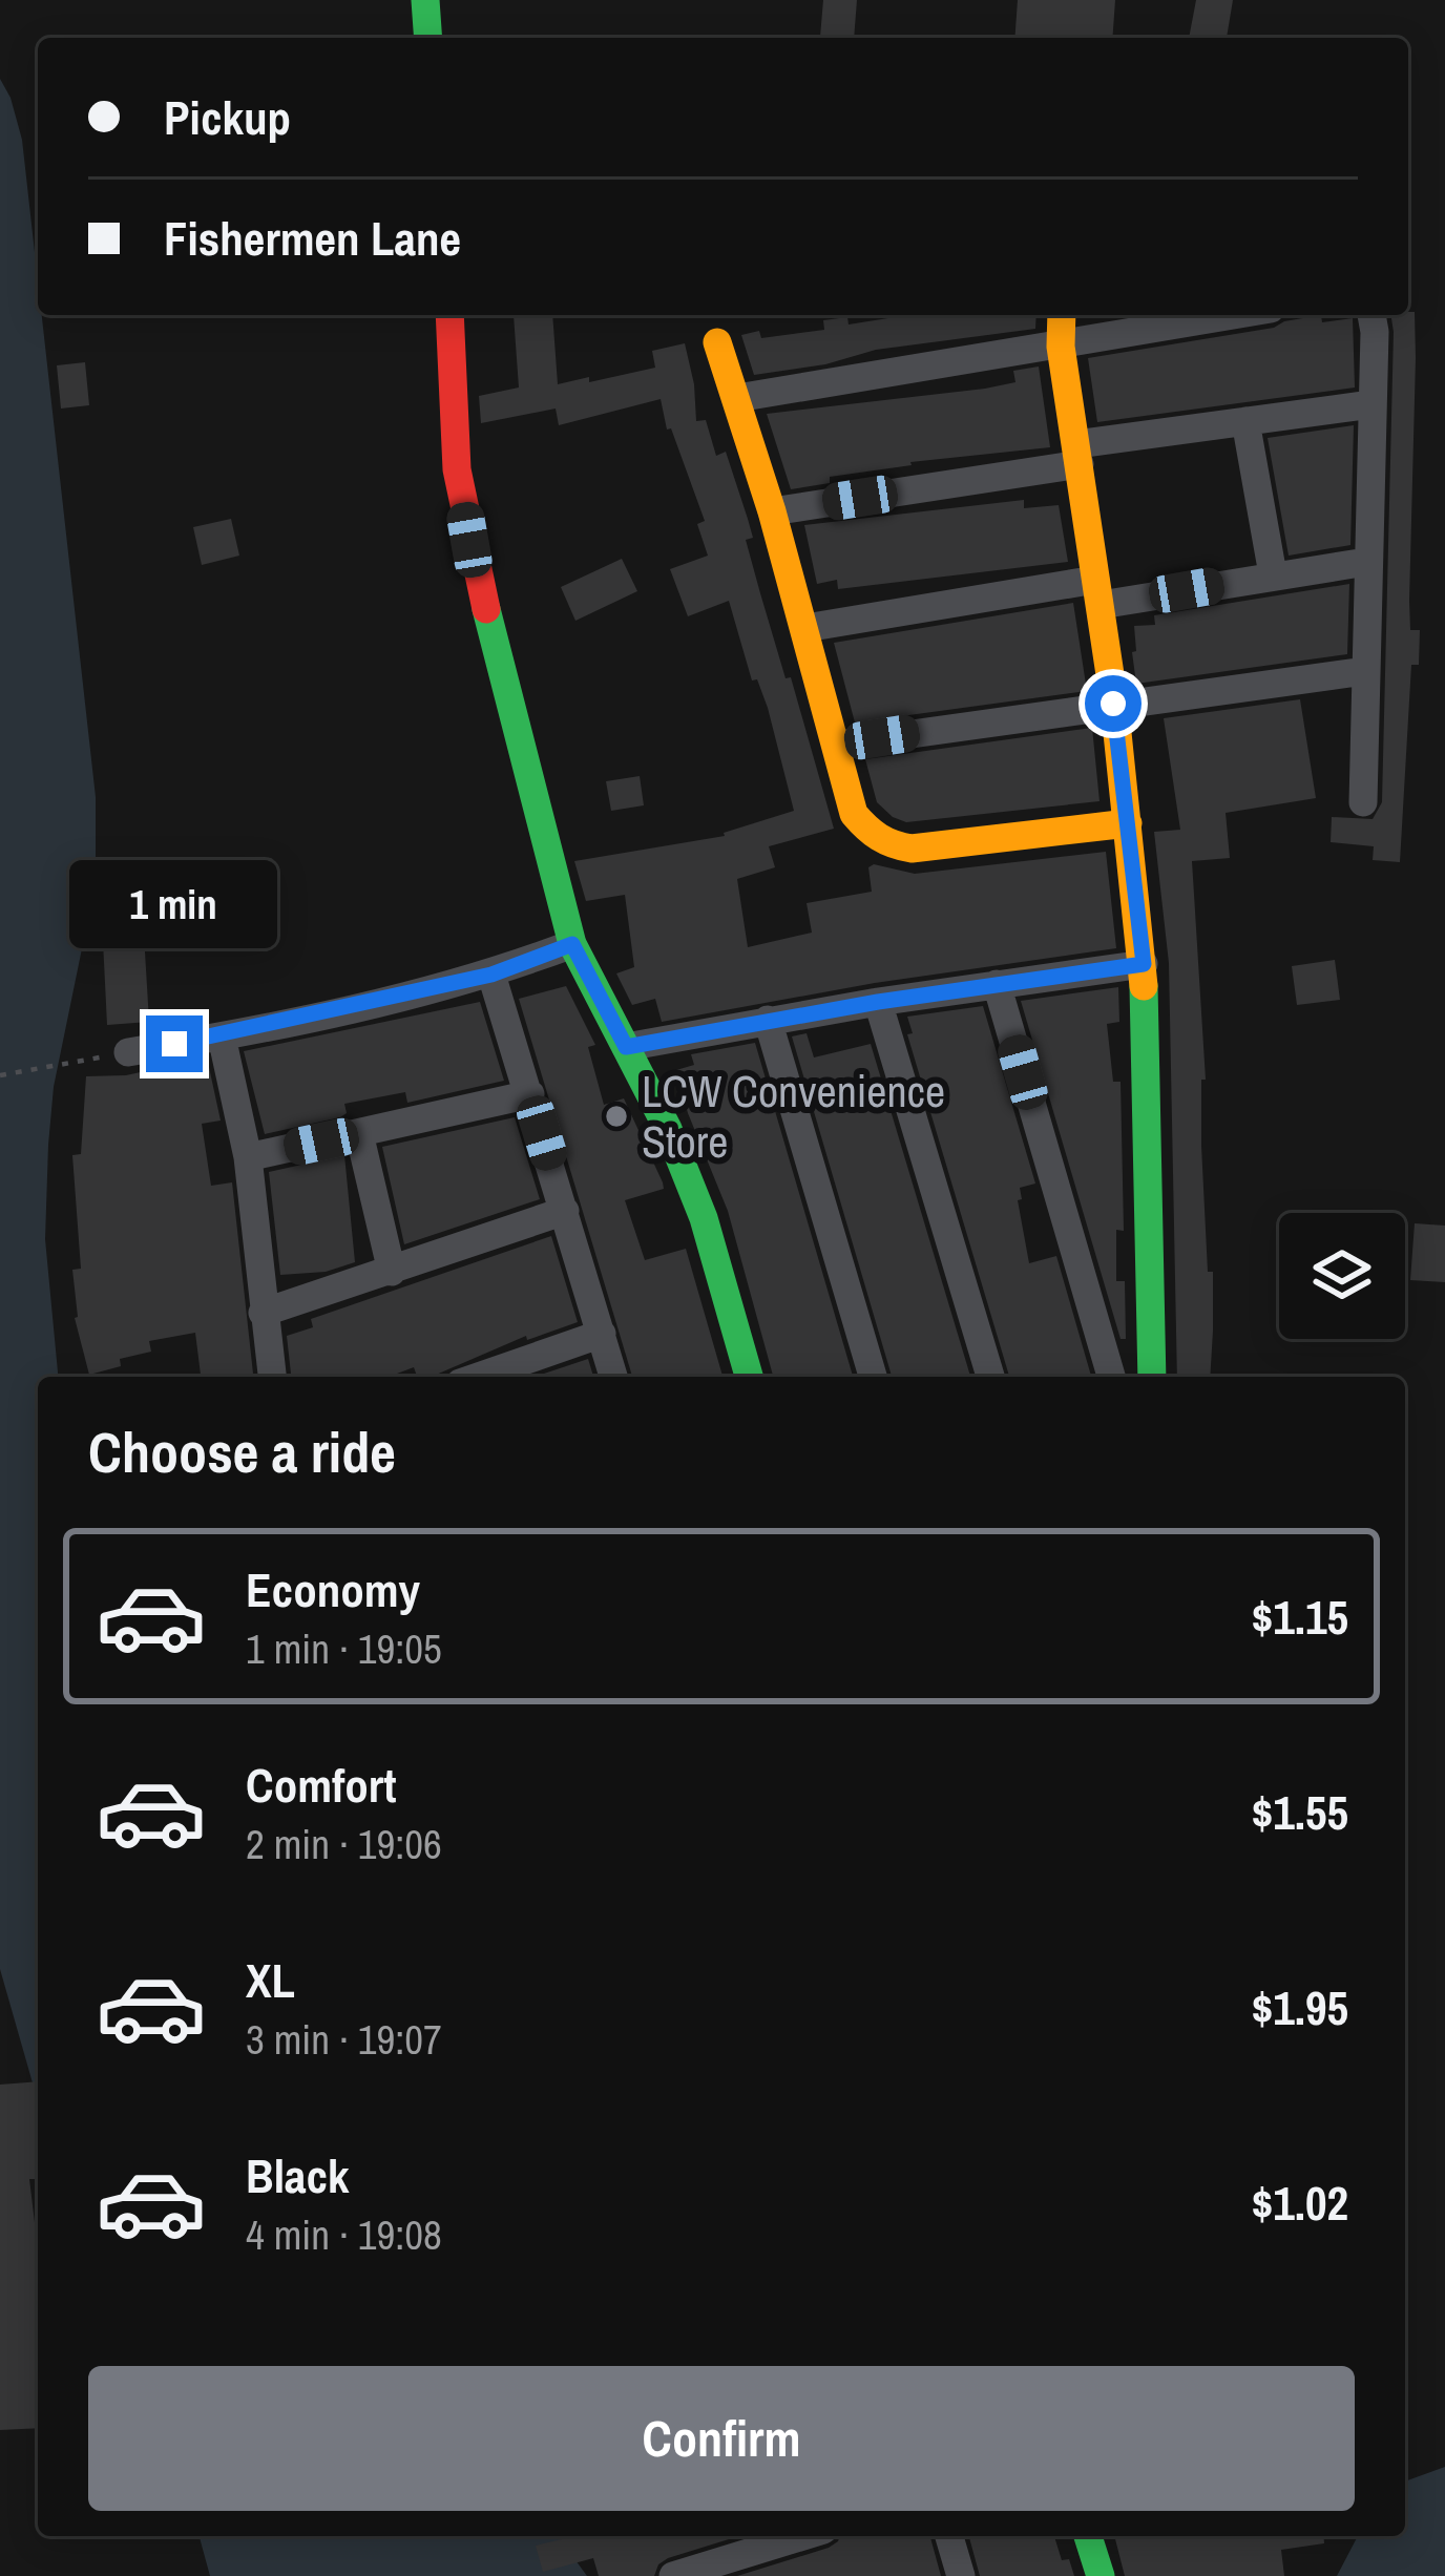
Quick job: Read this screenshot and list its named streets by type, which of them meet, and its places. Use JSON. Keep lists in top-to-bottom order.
{
  "places": ["LCW Convenience Store"],
  "page": {
    "banner": ["Pickup", "Fishermen Lane"],
    "bubble": "1 min",
    "heading": "Choose a ride",
    "list": [
      {
        "name": "Economy",
        "note": "1 min · 19:05",
        "value": "$1.15"
      },
      {
        "name": "Comfort",
        "note": "2 min · 19:06",
        "value": "$1.55"
      },
      {
        "name": "XL",
        "note": "3 min · 19:07",
        "value": "$1.95"
      },
      {
        "name": "Black",
        "note": "4 min · 19:08",
        "value": "$1.02"
      }
    ],
    "buttons": "Confirm"
  }
}
